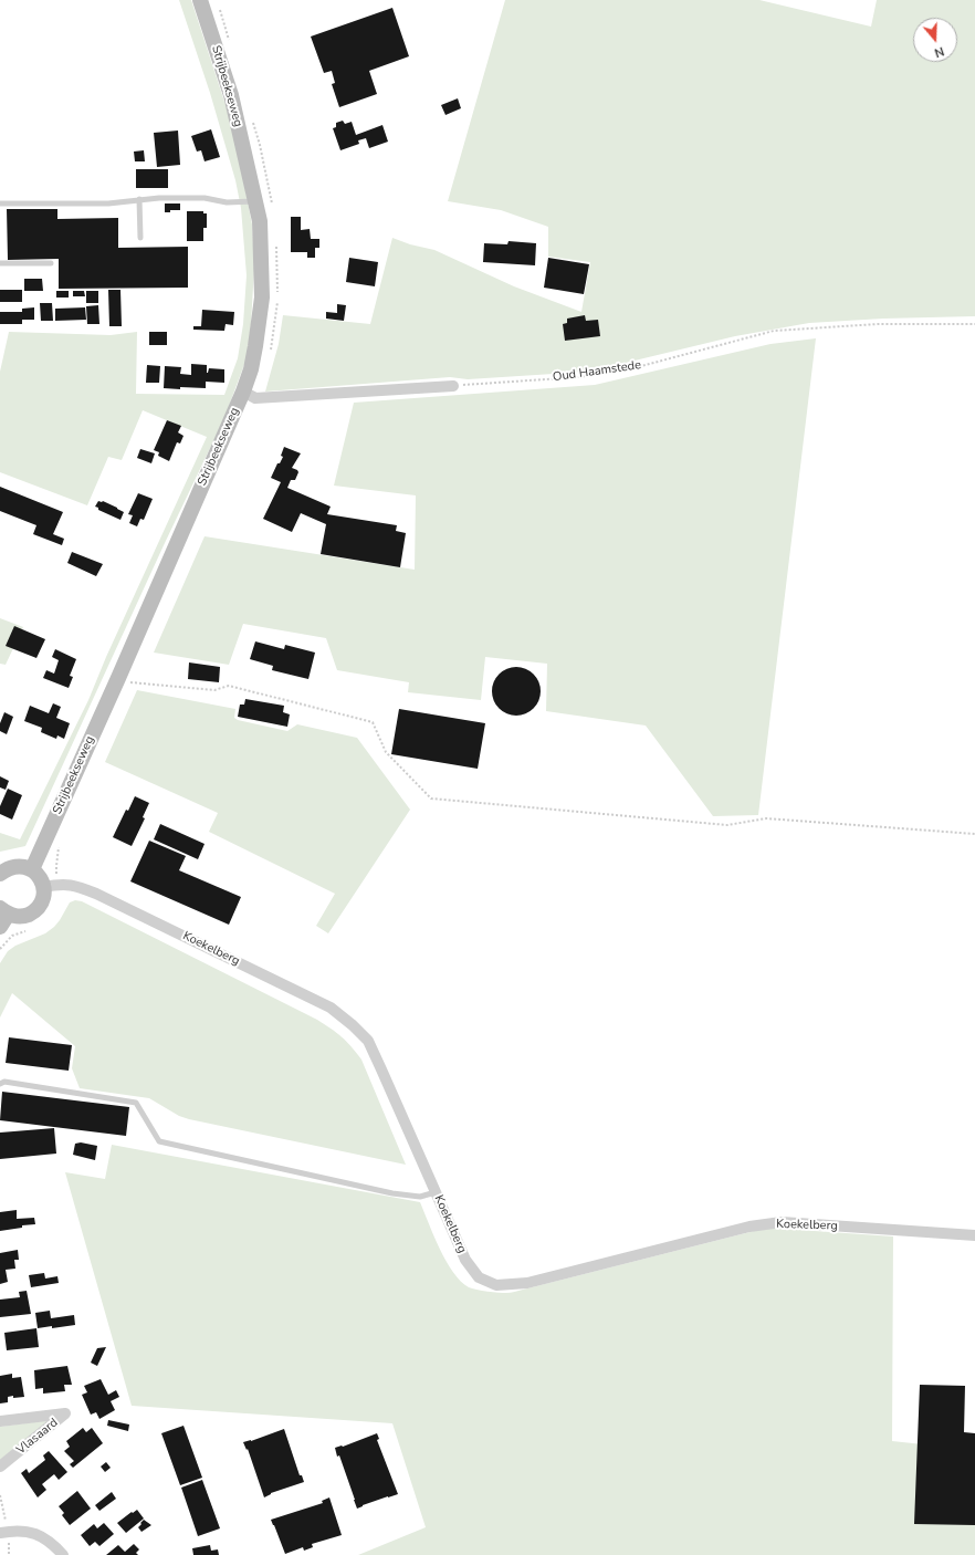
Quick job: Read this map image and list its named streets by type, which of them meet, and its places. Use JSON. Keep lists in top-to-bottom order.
{
  "streets": {
    "main road": ["Strijbeekseweg"],
    "street": ["Koekelberg", "Vlasaard"],
    "path": ["Oud Haamstede"]
  },
  "north": "bottom"
}
